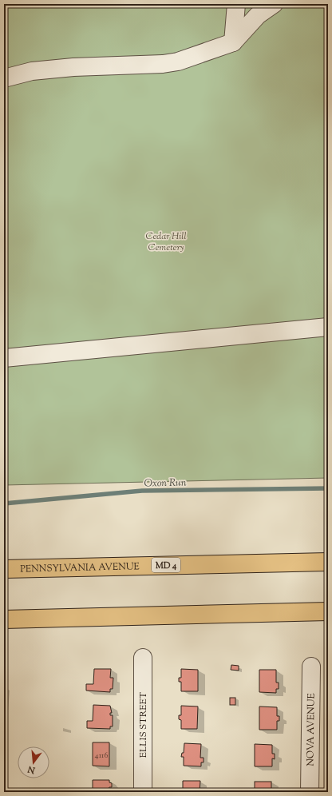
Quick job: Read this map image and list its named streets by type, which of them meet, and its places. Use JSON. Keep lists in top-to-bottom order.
{
  "streets": {
    "highway": ["MD 4", "PENNSYLVANIA AVENUE"],
    "street": ["ELLIS STREET", "NOVA AVENUE"]
  },
  "water": ["Oxon Run"],
  "parks": ["Cedar Hill Cemetery"],
  "house_numbers": ["4116"],
  "north": "bottom"
}
